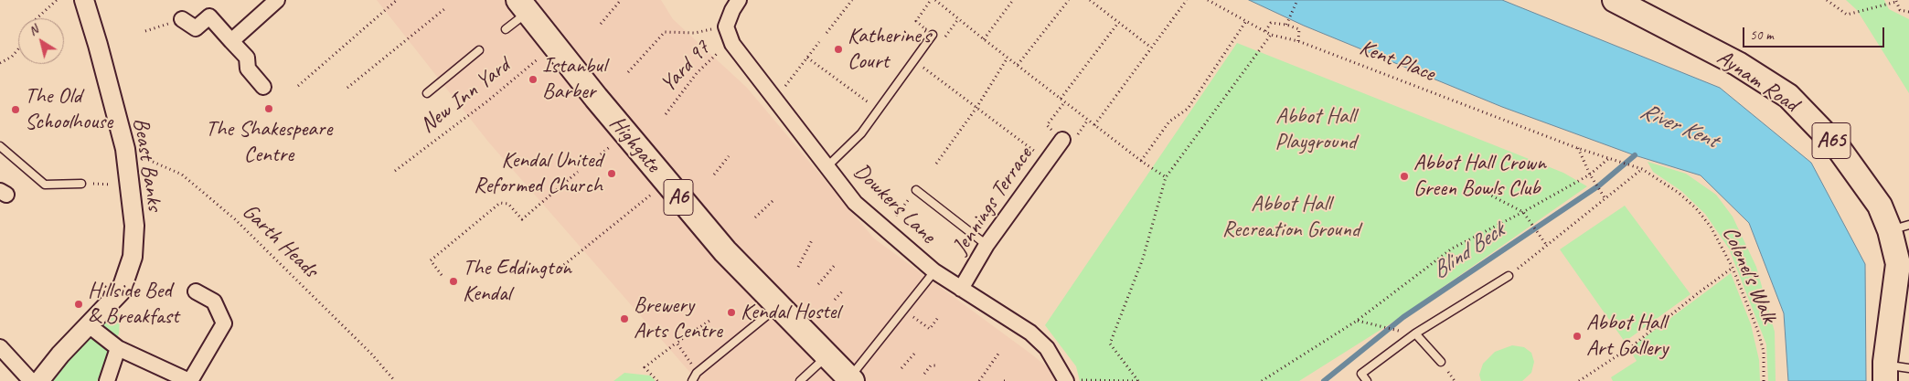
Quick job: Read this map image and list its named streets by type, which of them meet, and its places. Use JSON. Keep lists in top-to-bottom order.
{
  "streets": {
    "highway": [
      "Aynam Road",
      "A65",
      "Highgate",
      "A6"
    ],
    "street": ["Beast Banks", "Jennings Terrace", "Dowkers Lane"],
    "path": [
      "Kent Place",
      "Yard 97",
      "New Inn Yard",
      "Garth Heads",
      "Colonel's Walk"
    ]
  },
  "crossings": [
    ["Kent Place", "Colonel's Walk"],
    ["Yard 97", "Dowkers Lane"],
    ["New Inn Yard", "Highgate"],
    ["Beast Banks", "Garth Heads"],
    ["Jennings Terrace", "Dowkers Lane"]
  ],
  "water": ["River Kent", "Blind Beck"],
  "parks": ["Abbot Hall Playground", "Abbot Hall Recreation Ground"],
  "places": [
    "Katherine's Court",
    "Istanbul Barber",
    "The Shakespeare Centre",
    "The Old Schoolhouse",
    "Kendal United Reformed Church",
    "Abbot Hall Crown Green Bowls Club",
    "The Eddington Kendal",
    "Hillside Bed & Breakfast",
    "Kendal Hostel",
    "Brewery Arts Centre",
    "Abbot Hall Art Gallery"
  ],
  "scale_bar": "50 m",
  "north": "top left"
}
